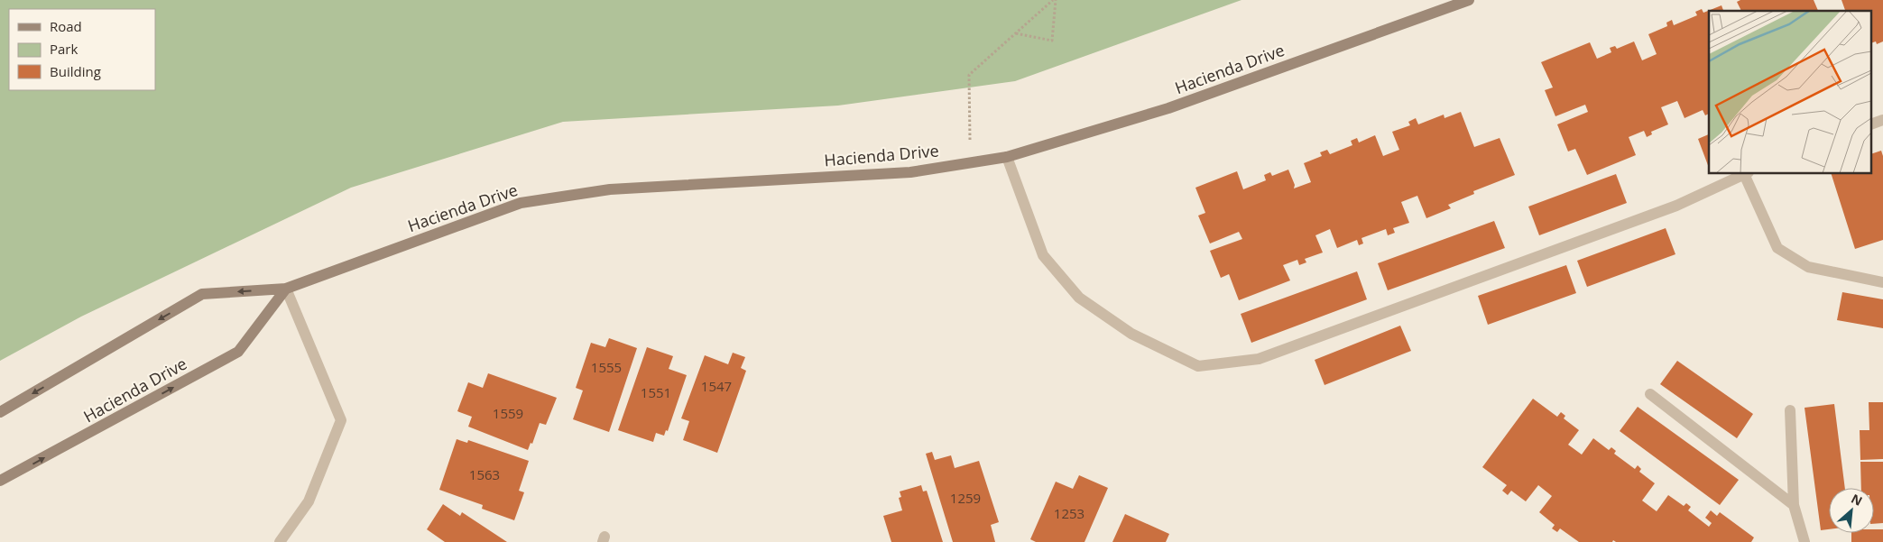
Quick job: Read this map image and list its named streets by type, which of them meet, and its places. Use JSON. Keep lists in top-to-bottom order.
{
  "streets": {
    "main road": ["Hacienda Drive"]
  },
  "house_numbers": [
    "1555",
    "1547",
    "1551",
    "1559",
    "1563",
    "1259",
    "1253"
  ],
  "legend": ["Road", "Park", "Building"],
  "north": "top right"
}
